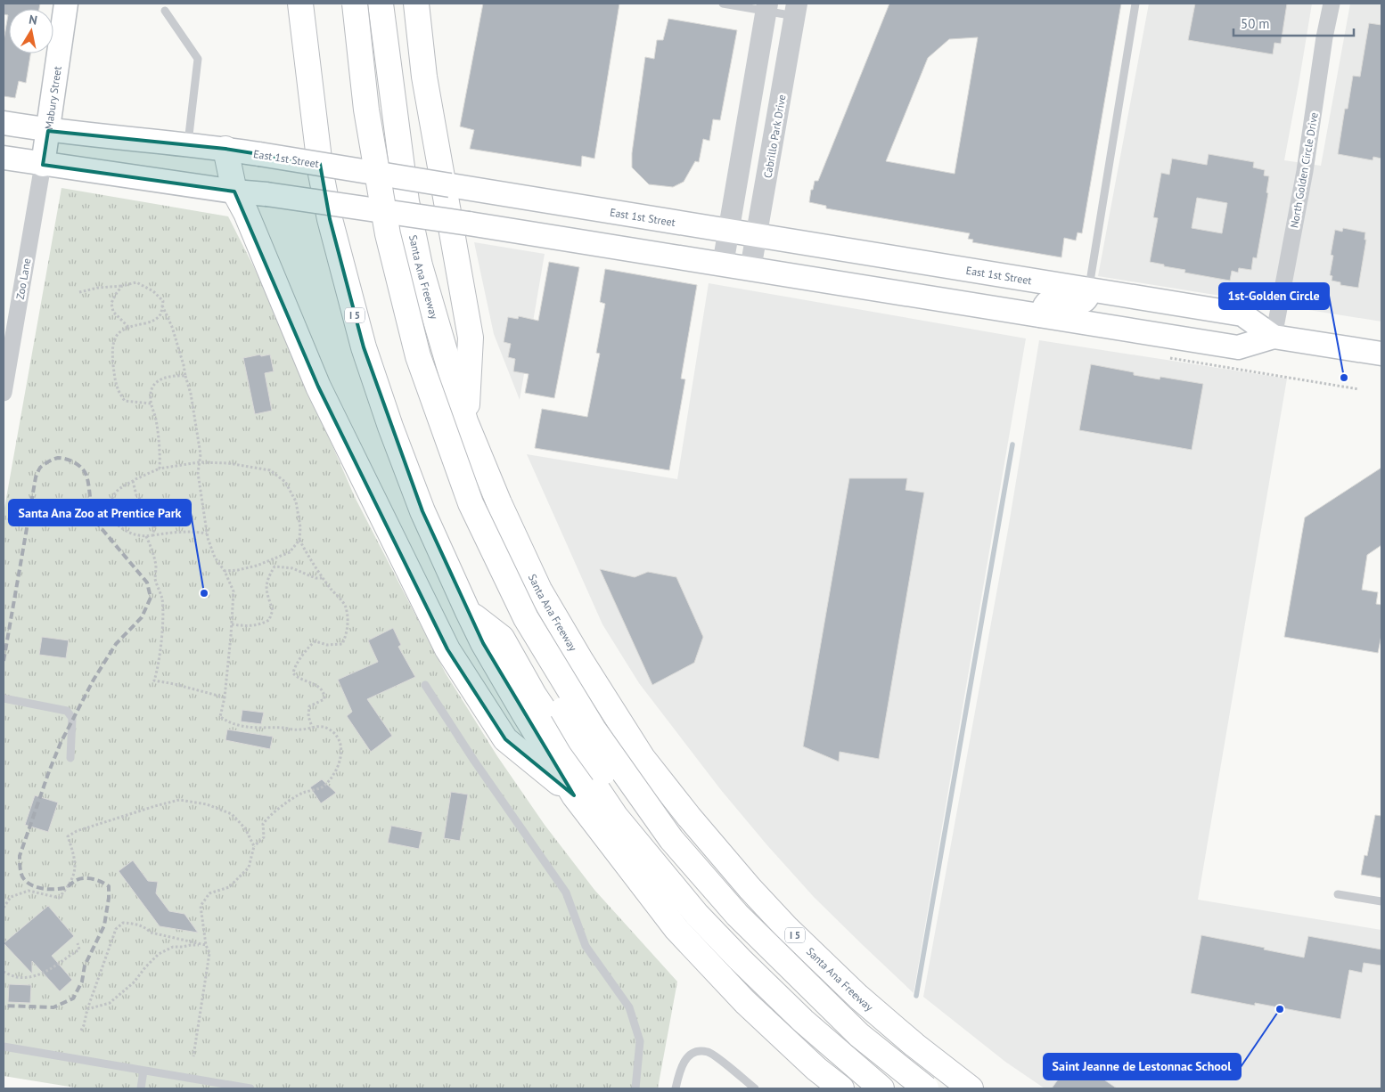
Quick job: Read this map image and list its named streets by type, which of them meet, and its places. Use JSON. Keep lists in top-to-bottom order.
{
  "streets": {
    "highway": ["Santa Ana Freeway", "I 5"],
    "main road": ["Mabury Street", "East 1st Street"],
    "street": ["Cabrillo Park Drive", "North Golden Circle Drive", "Zoo Lane"]
  },
  "crossings": [
    ["Mabury Street", "East 1st Street"],
    ["Mabury Street", "Zoo Lane"],
    ["Cabrillo Park Drive", "East 1st Street"],
    ["East 1st Street", "North Golden Circle Drive"],
    ["East 1st Street", "Zoo Lane"]
  ],
  "places": ["1st-Golden Circle", "Santa Ana Zoo at Prentice Park", "Saint Jeanne de Lestonnac School"],
  "scale_bar": "50 m",
  "north": "top"
}
